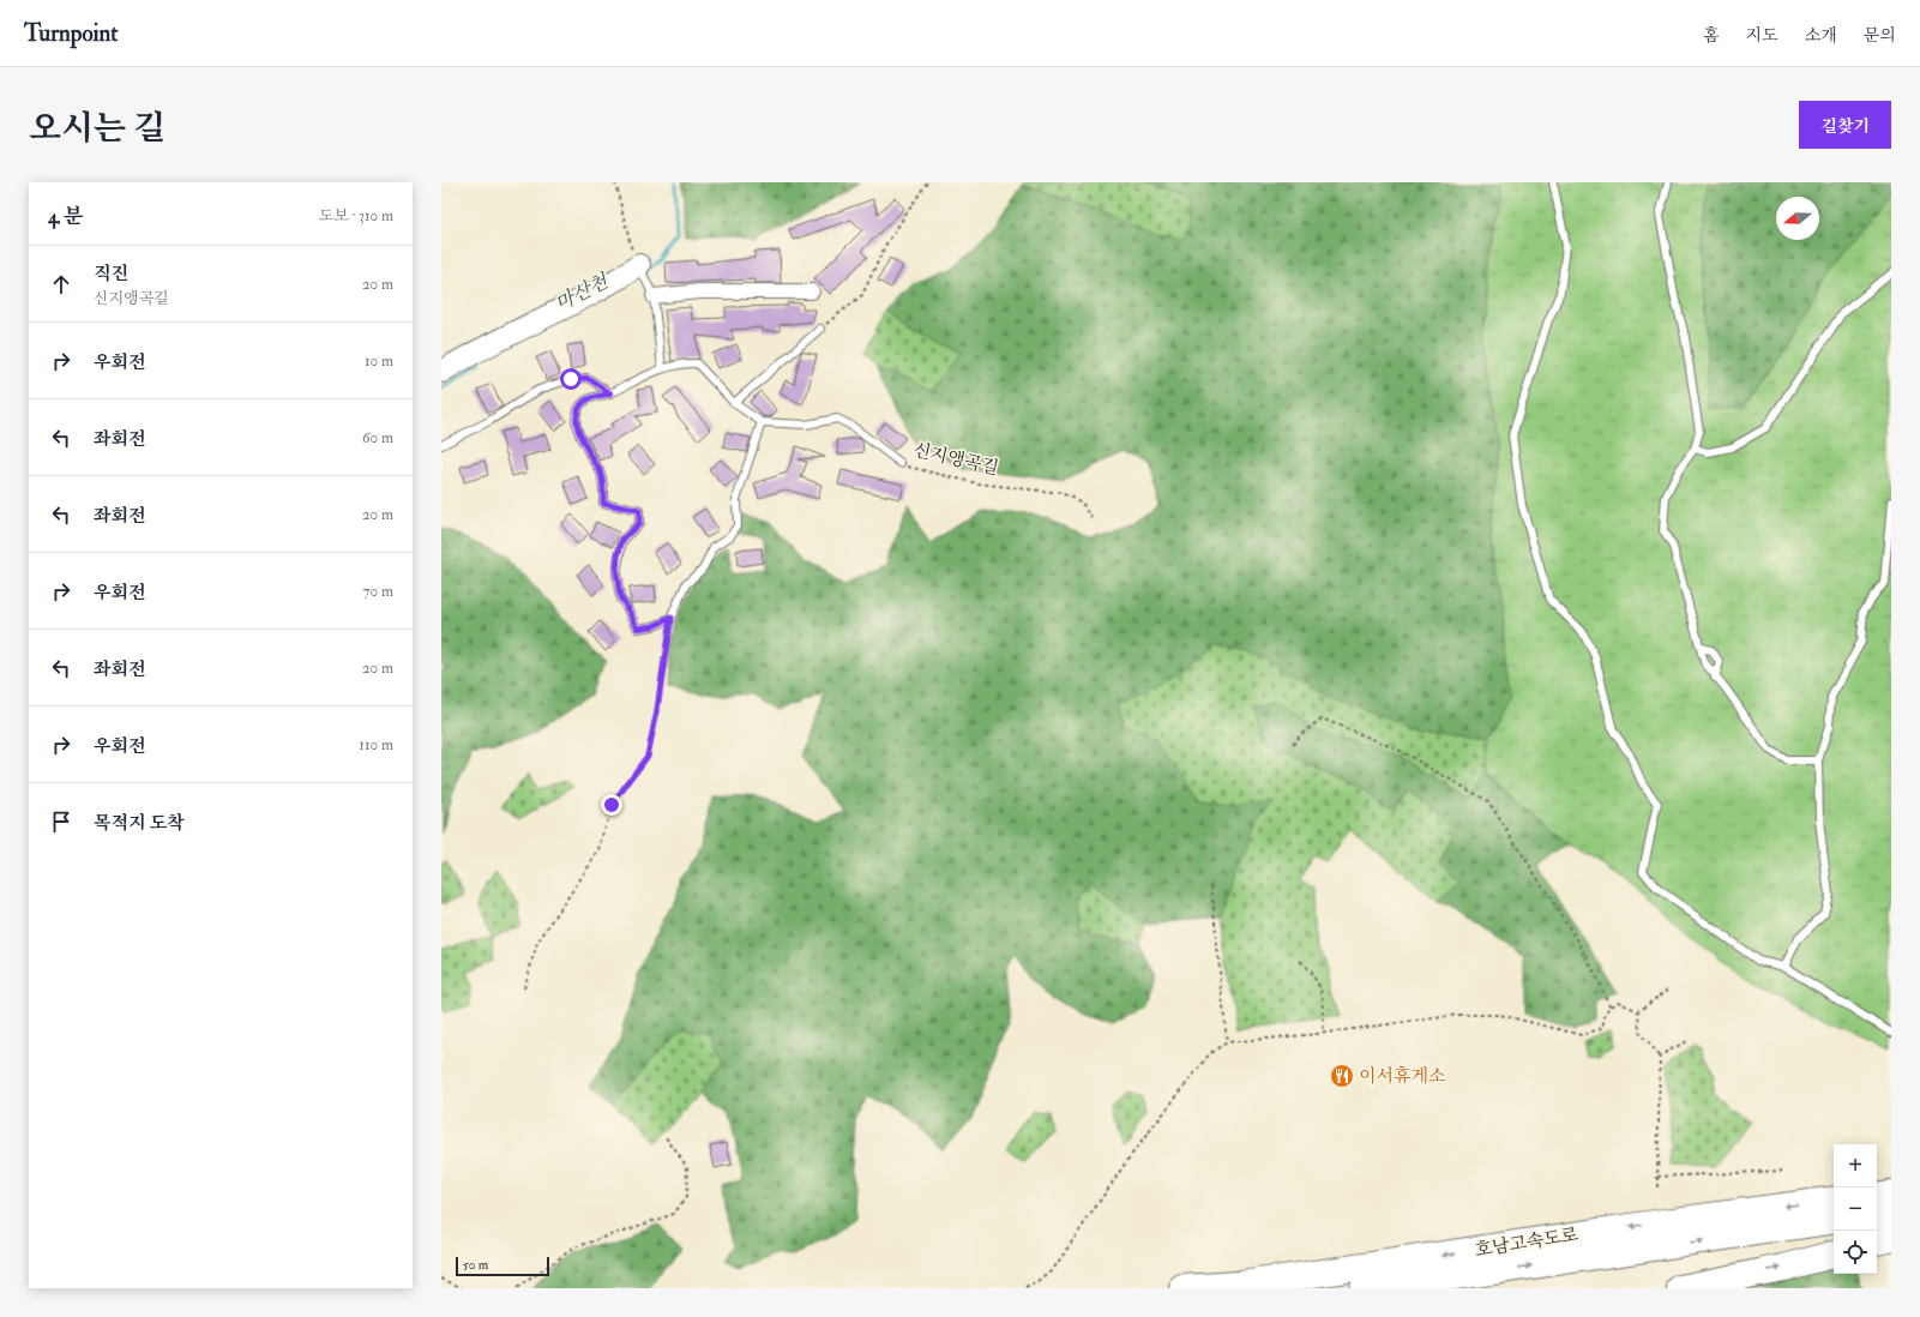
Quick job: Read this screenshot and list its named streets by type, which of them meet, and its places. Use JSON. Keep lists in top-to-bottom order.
{
  "streets": {
    "highway": ["호남고속도로"],
    "lane": ["신지앵곡길"]
  },
  "water": ["마산천"],
  "places": {
    "restaurant": ["이서휴게소"]
  },
  "scale_bar": "50 m",
  "north": "left",
  "page": {
    "header": "Turnpoint",
    "nav": [
      "홈",
      "지도",
      "소개",
      "문의"
    ],
    "title": "오시는 길",
    "buttons": "길찾기",
    "heading": ["4 분", "도보 · 310 m"],
    "list": [
      ["직진", "신지앵곡길", "20 m"],
      ["우회전", "10 m"],
      ["좌회전", "60 m"],
      ["좌회전", "20 m"],
      ["우회전", "70 m"],
      ["좌회전", "20 m"],
      ["우회전", "110 m"],
      "목적지 도착"
    ],
    "map_buttons": ["+", "−"],
    "scale": "50 m"
  }
}
